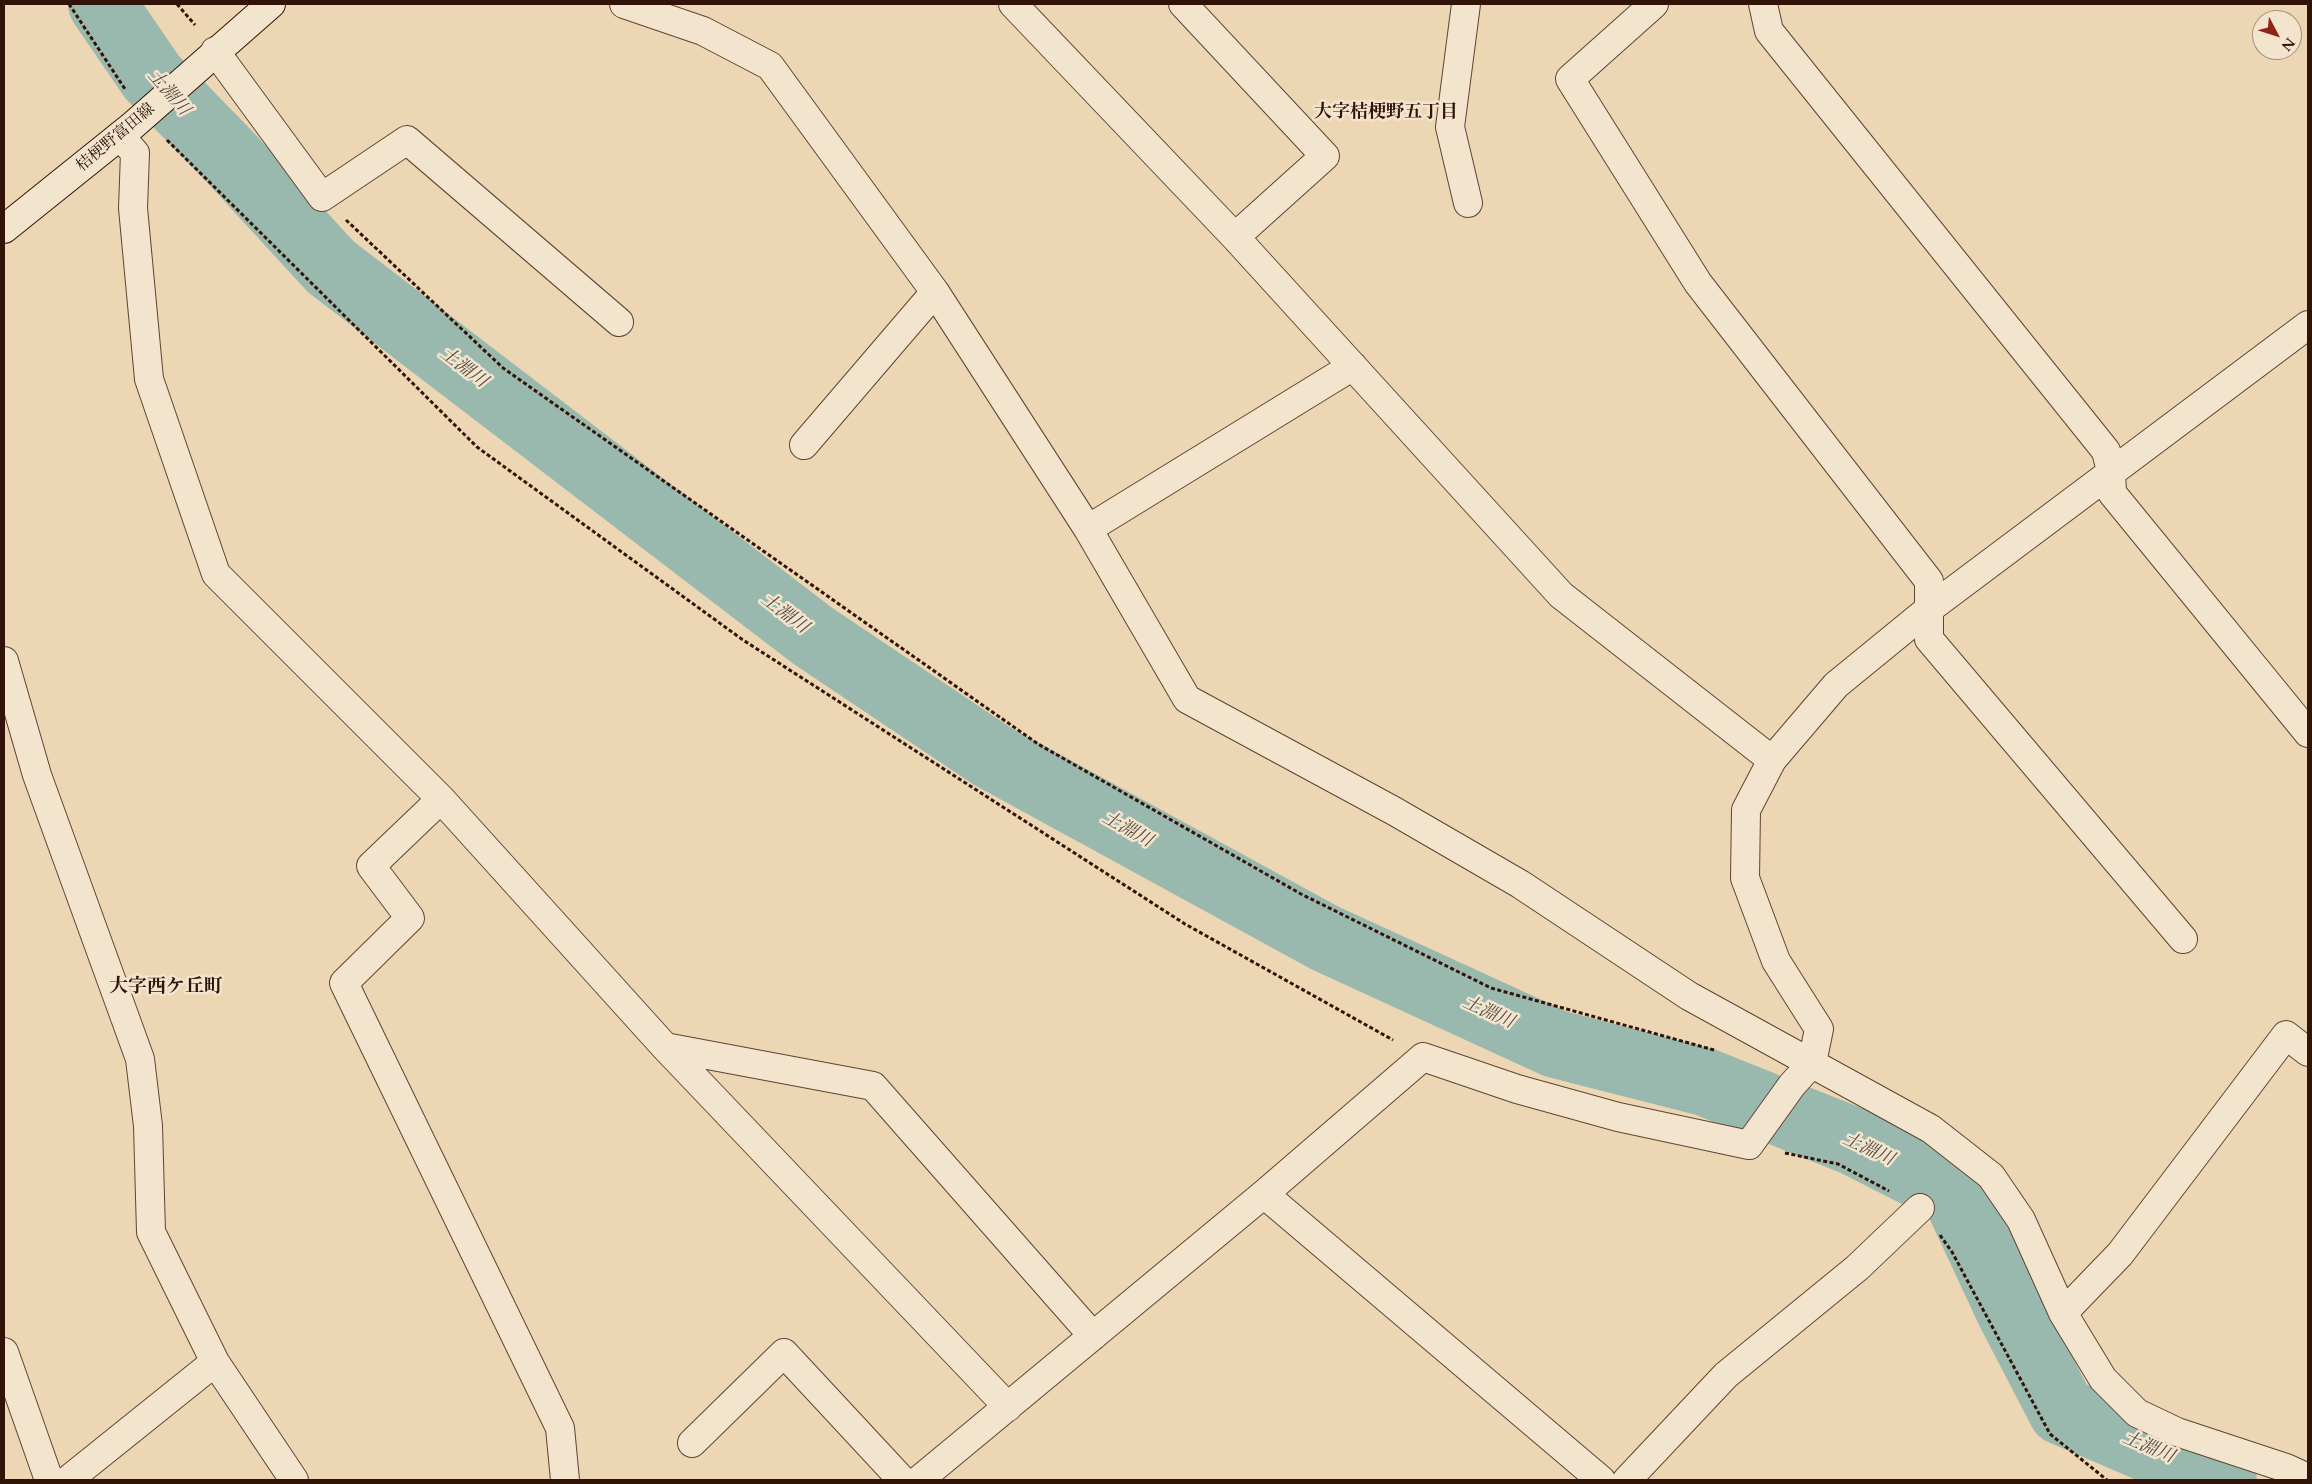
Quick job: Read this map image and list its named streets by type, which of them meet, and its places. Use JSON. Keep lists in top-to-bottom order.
{
  "streets": {
    "street": ["桔梗野富田線"]
  },
  "districts": ["大字桔梗野五丁目", "大字西ケ丘町"],
  "water": ["土淵川"],
  "north": "bottom right"
}
